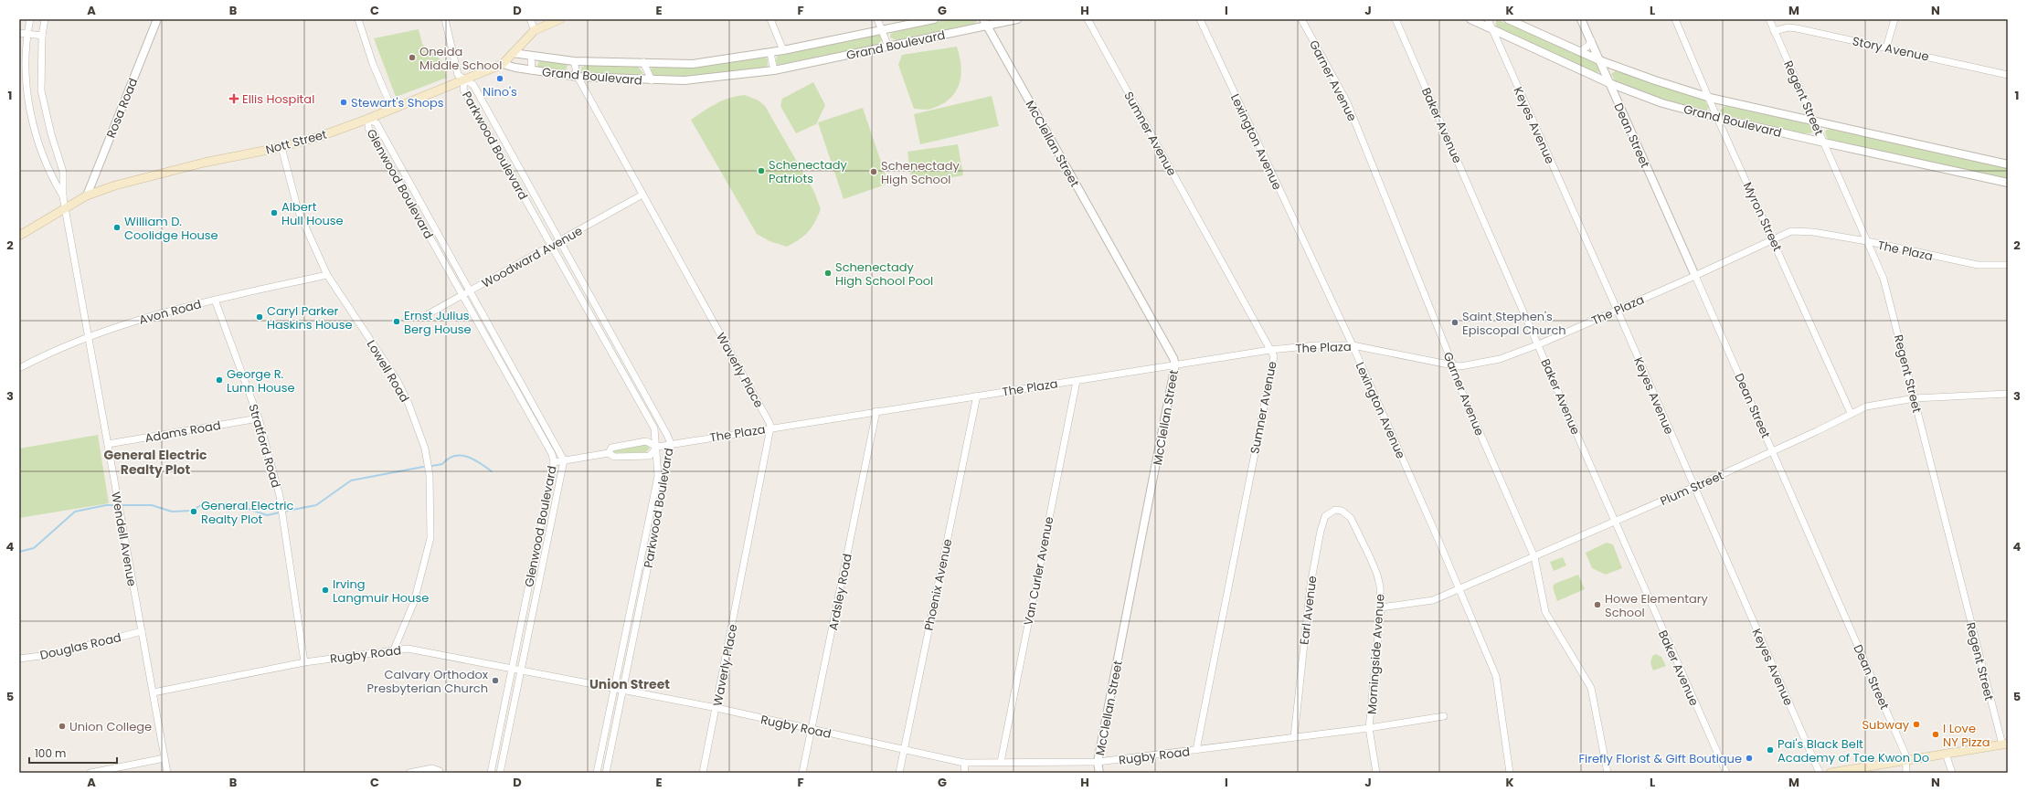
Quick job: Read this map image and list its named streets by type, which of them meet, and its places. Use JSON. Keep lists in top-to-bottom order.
{
  "streets": {
    "main road": ["Nott Street"],
    "street": [
      "Grand Boulevard",
      "Story Avenue",
      "Garner Avenue",
      "Regent Street",
      "Rosa Road",
      "Baker Avenue",
      "Keyes Avenue",
      "Sumner Avenue",
      "Dean Street",
      "Lexington Avenue",
      "McClellan Street",
      "Parkwood Boulevard",
      "Glenwood Boulevard",
      "Myron Street",
      "The Plaza",
      "Woodward Avenue",
      "Avon Road",
      "Waverly Place",
      "Lowell Road",
      "Adams Road",
      "Stratford Road",
      "Plum Street",
      "Wendell Avenue",
      "Van Curler Avenue",
      "Phoenix Avenue",
      "Ardsley Road",
      "Earl Avenue",
      "Douglas Road",
      "Rugby Road",
      "Morningside Avenue"
    ]
  },
  "crossings": [
    ["Grand Boulevard", "Regent Street"],
    ["Grand Boulevard", "Keyes Avenue"],
    ["Grand Boulevard", "Dean Street"],
    ["Grand Boulevard", "Nott Street"],
    ["Grand Boulevard", "McClellan Street"],
    ["Grand Boulevard", "Myron Street"],
    ["Grand Boulevard", "Waverly Place"],
    ["Story Avenue", "Regent Street"],
    ["Garner Avenue", "The Plaza"],
    ["Garner Avenue", "Plum Street"],
    ["Regent Street", "The Plaza"],
    ["Regent Street", "Plum Street"],
    ["Rosa Road", "Nott Street"],
    ["Baker Avenue", "The Plaza"],
    ["Baker Avenue", "Plum Street"],
    ["Keyes Avenue", "The Plaza"],
    ["Keyes Avenue", "Plum Street"],
    ["Sumner Avenue", "The Plaza"],
    ["Sumner Avenue", "Rugby Road"],
    ["Dean Street", "The Plaza"],
    ["Dean Street", "Plum Street"],
    ["Nott Street", "Parkwood Boulevard"],
    ["Nott Street", "Glenwood Boulevard"],
    ["Nott Street", "Lowell Road"],
    ["Nott Street", "Wendell Avenue"],
    ["Lexington Avenue", "The Plaza"],
    ["Lexington Avenue", "Plum Street"],
    ["McClellan Street", "The Plaza"],
    ["McClellan Street", "Rugby Road"],
    ["Parkwood Boulevard", "The Plaza"],
    ["Parkwood Boulevard", "Woodward Avenue"],
    ["Parkwood Boulevard", "Rugby Road"],
    ["Glenwood Boulevard", "The Plaza"],
    ["Glenwood Boulevard", "Woodward Avenue"],
    ["Glenwood Boulevard", "Rugby Road"],
    ["Myron Street", "The Plaza"],
    ["Myron Street", "Plum Street"],
    ["The Plaza", "Waverly Place"],
    ["The Plaza", "Van Curler Avenue"],
    ["The Plaza", "Phoenix Avenue"],
    ["The Plaza", "Ardsley Road"],
    ["Woodward Avenue", "Waverly Place"],
    ["Avon Road", "Lowell Road"],
    ["Avon Road", "Stratford Road"],
    ["Avon Road", "Wendell Avenue"],
    ["Waverly Place", "Rugby Road"],
    ["Lowell Road", "Rugby Road"],
    ["Adams Road", "Stratford Road"],
    ["Adams Road", "Wendell Avenue"],
    ["Stratford Road", "Rugby Road"],
    ["Plum Street", "Morningside Avenue"],
    ["Wendell Avenue", "Douglas Road"],
    ["Wendell Avenue", "Rugby Road"],
    ["Van Curler Avenue", "Rugby Road"],
    ["Phoenix Avenue", "Rugby Road"],
    ["Ardsley Road", "Rugby Road"],
    ["Earl Avenue", "Rugby Road"],
    ["Earl Avenue", "Morningside Avenue"],
    ["Rugby Road", "Morningside Avenue"]
  ],
  "districts": ["General Electric Realty Plot", "Union Street"],
  "places": {
    "other": [
      "Oneida Middle School",
      "Nino's",
      "Stewart's Shops",
      "Schenectady Patriots",
      "Schenectady High School",
      "Albert Hull House",
      "William D. Coolidge House",
      "Schenectady High School Pool",
      "Caryl Parker Haskins House",
      "Ernst Julius Berg House",
      "Saint Stephen's Episcopal Church",
      "George R. Lunn House",
      "General Electric Realty Plot",
      "Irving Langmuir House",
      "Howe Elementary School",
      "Calvary Orthodox Presbyterian Church",
      "Subway",
      "Union College",
      "I Love NY Pizza",
      "Pai's Black Belt Academy of Tae Kwon Do",
      "Firefly Florist & Gift Boutique"
    ],
    "health": ["Ellis Hospital"]
  },
  "scale_bar": "100 m",
  "grid": {
    "columns": [
      "A",
      "B",
      "C",
      "D",
      "E",
      "F",
      "G",
      "H",
      "I",
      "J",
      "K",
      "L",
      "M",
      "N"
    ],
    "rows": [
      "1",
      "2",
      "3",
      "4",
      "5"
    ]
  }
}
